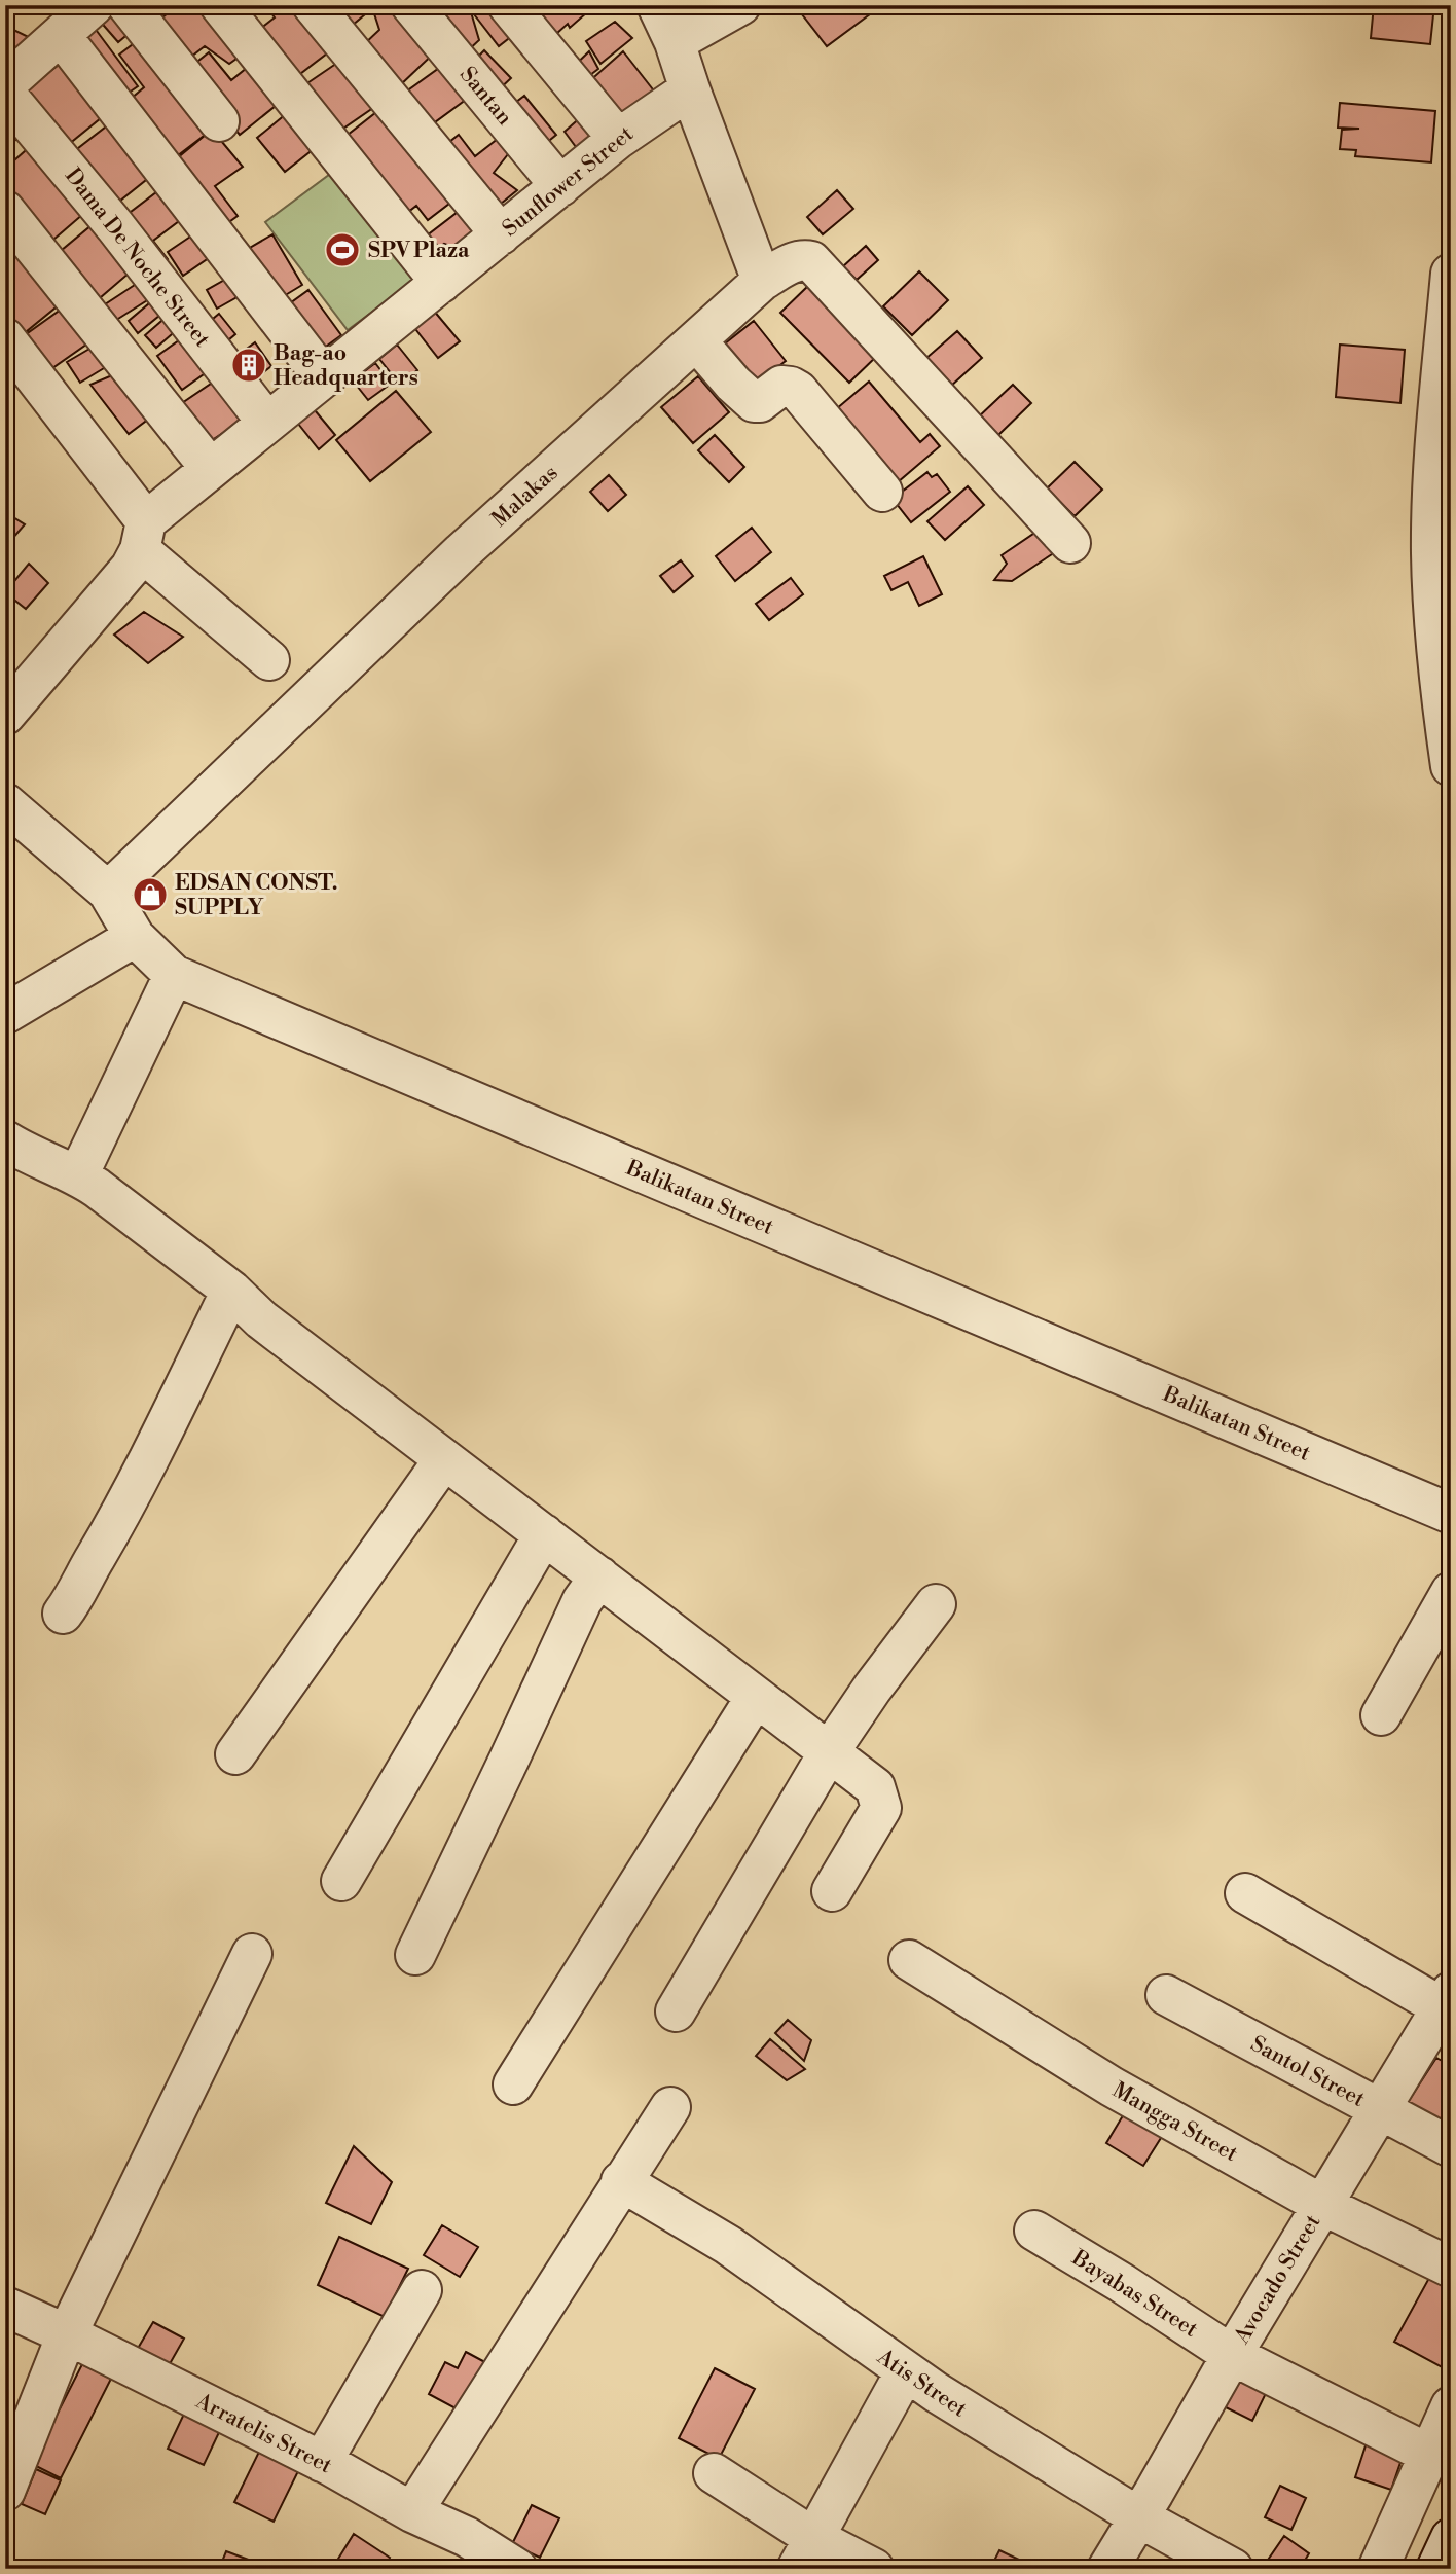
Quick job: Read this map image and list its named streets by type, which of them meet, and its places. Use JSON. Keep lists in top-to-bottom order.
{
  "streets": {
    "street": [
      "Santan",
      "Sunflower Street",
      "Dama De Noche Street",
      "Malakas",
      "Balikatan Street",
      "Santol Street",
      "Mangga Street",
      "Avocado Street",
      "Bayabas Street",
      "Atis Street",
      "Arratelis Street"
    ]
  },
  "crossings": [
    ["Santan", "Sunflower Street"],
    ["Sunflower Street", "Dama De Noche Street"],
    ["Malakas", "Balikatan Street"],
    ["Santol Street", "Avocado Street"],
    ["Mangga Street", "Avocado Street"],
    ["Avocado Street", "Bayabas Street"],
    ["Avocado Street", "Atis Street"]
  ],
  "places": {
    "sports": ["SPV Plaza"],
    "building": ["Bag-ao Headquarters"],
    "shop": ["EDSAN CONST. SUPPLY"]
  }
}
